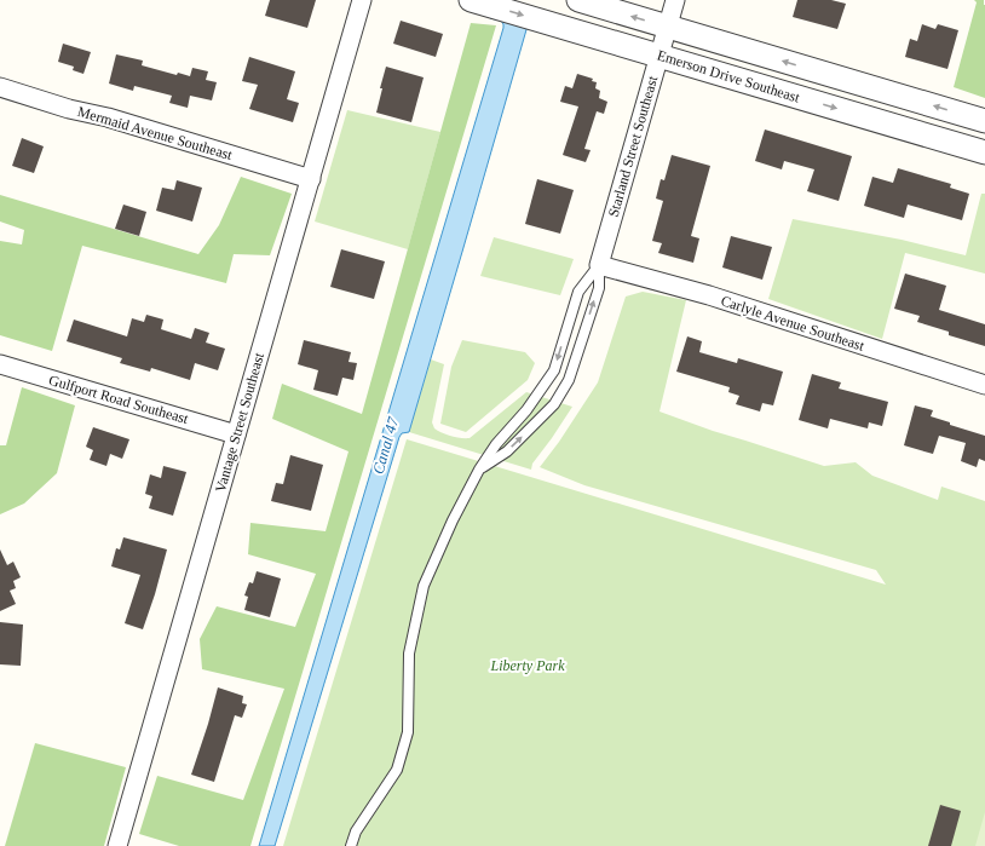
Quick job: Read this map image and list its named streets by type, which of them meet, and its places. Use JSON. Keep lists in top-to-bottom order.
{
  "streets": {
    "street": [
      "Emerson Drive Southeast",
      "Mermaid Avenue Southeast",
      "Starland Street Southeast",
      "Carlyle Avenue Southeast",
      "Gulfport Road Southeast",
      "Vantage Street Southeast"
    ]
  },
  "crossings": [
    ["Emerson Drive Southeast", "Starland Street Southeast"],
    ["Mermaid Avenue Southeast", "Vantage Street Southeast"],
    ["Starland Street Southeast", "Carlyle Avenue Southeast"],
    ["Gulfport Road Southeast", "Vantage Street Southeast"]
  ],
  "water": ["Canal 47"],
  "parks": ["Liberty Park"]
}
